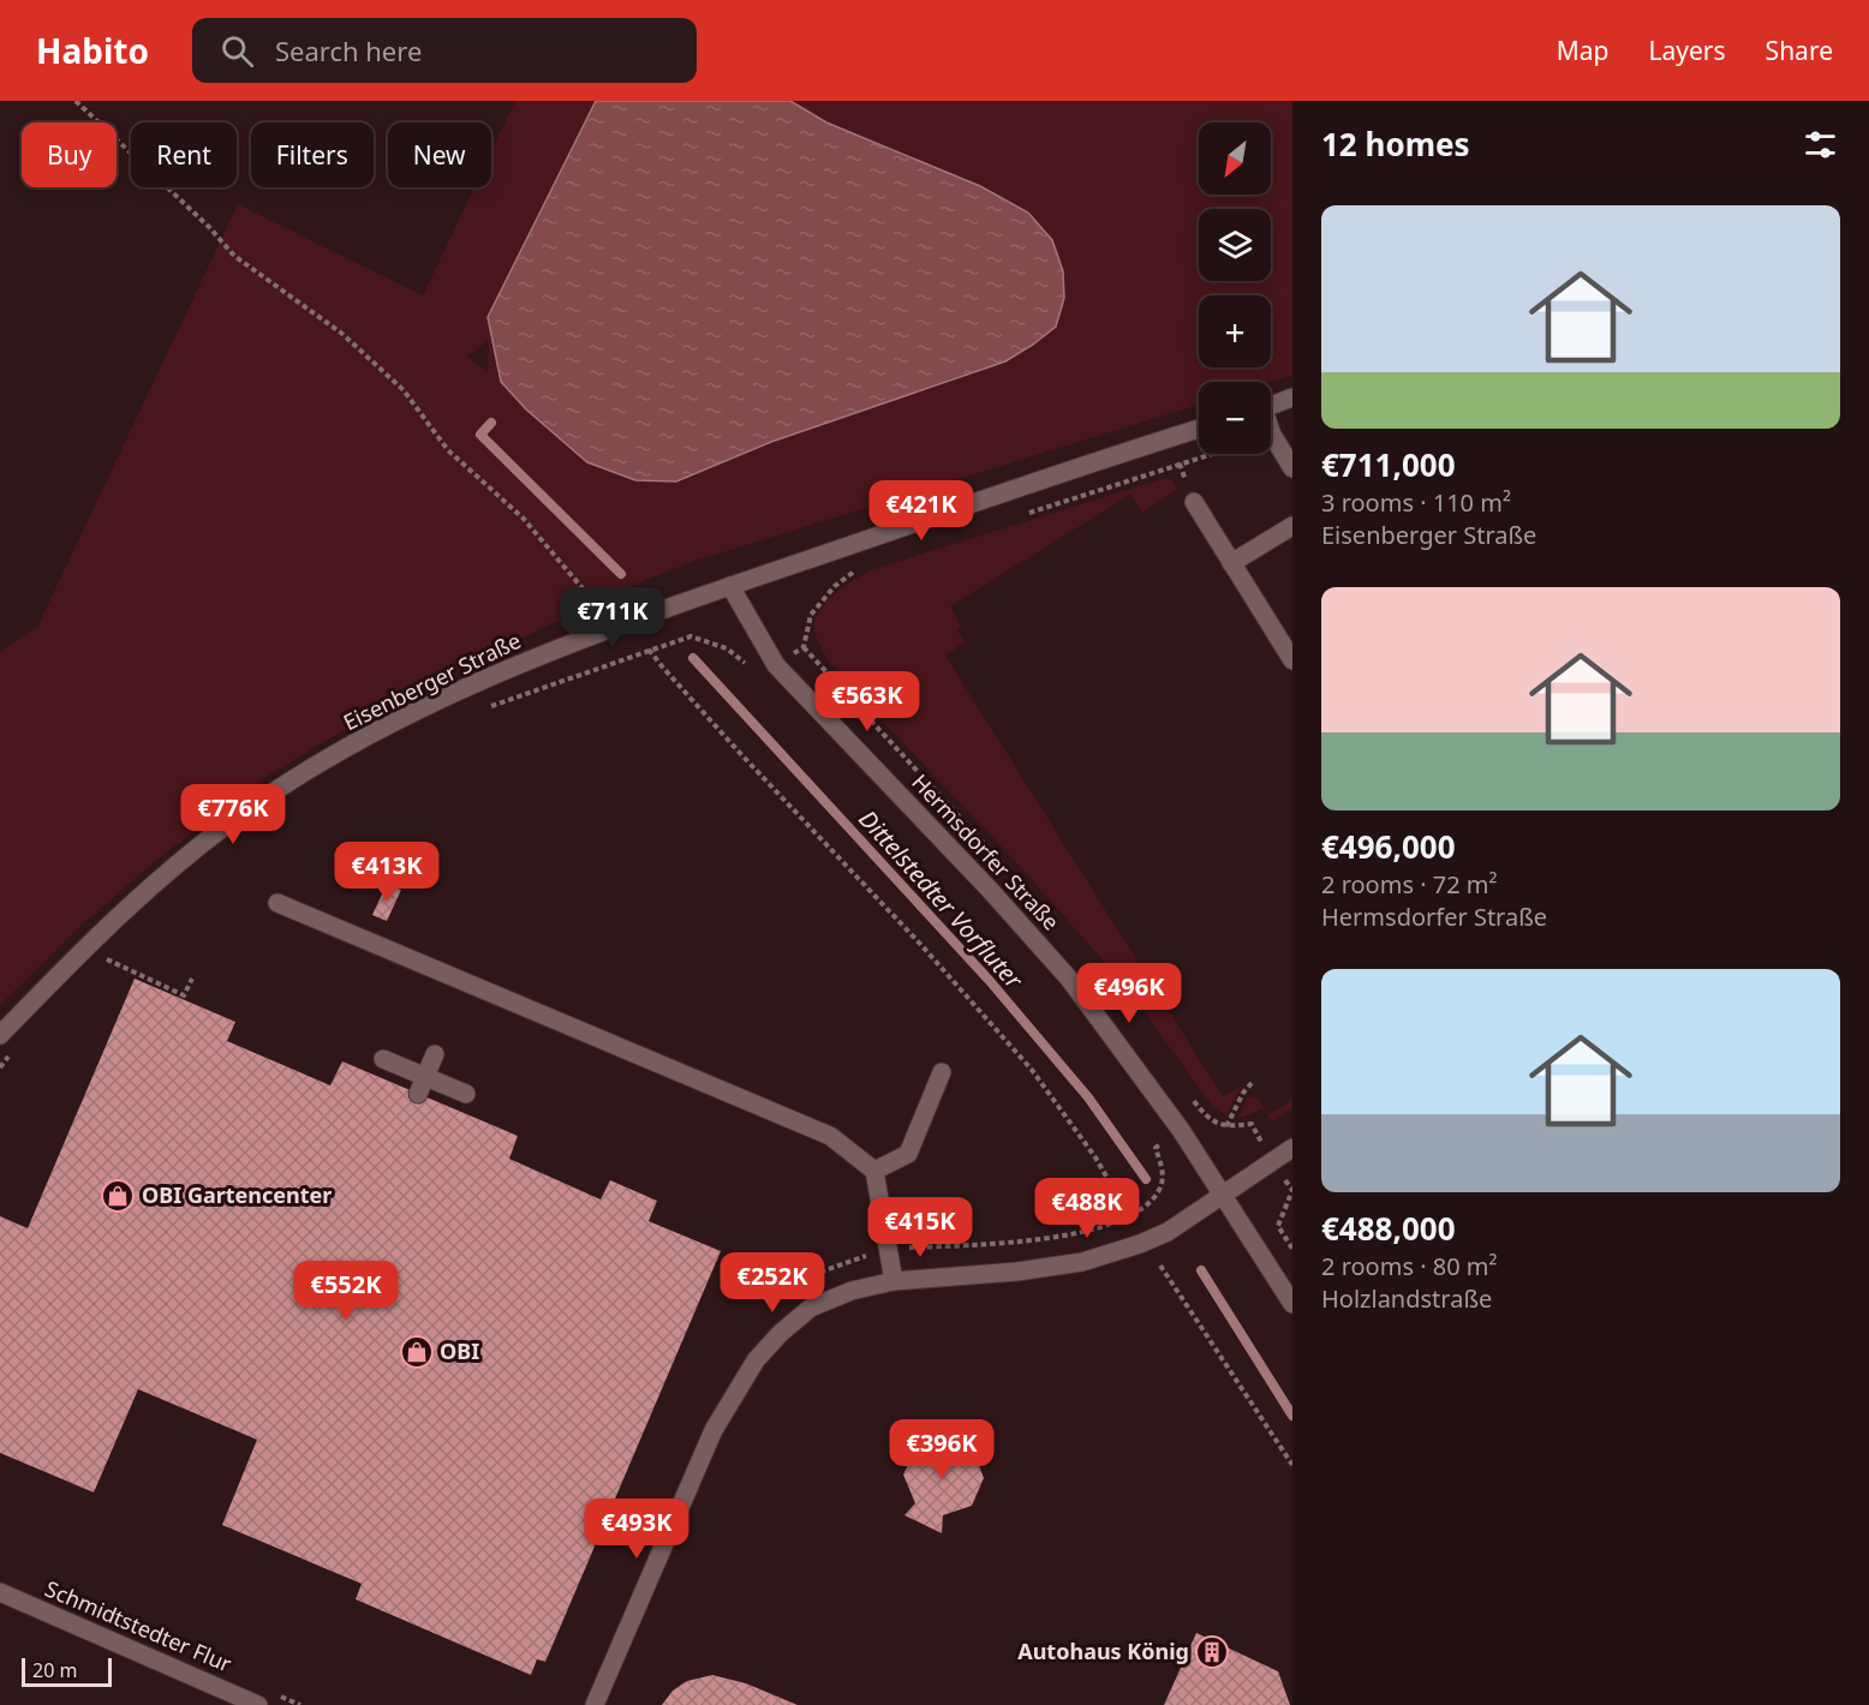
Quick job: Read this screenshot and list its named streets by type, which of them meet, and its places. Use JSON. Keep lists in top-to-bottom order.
{
  "streets": {
    "street": ["Eisenberger Straße", "Hermsdorfer Straße", "Schmidtstedter Flur"]
  },
  "crossings": [
    ["Eisenberger Straße", "Hermsdorfer Straße"]
  ],
  "water": ["Dittelstedter Vorfluter"],
  "places": {
    "shop": ["OBI Gartencenter", "OBI"],
    "building": ["Autohaus König"]
  },
  "scale_bar": "20 m",
  "north": "bottom left",
  "page": {
    "header": "Habito",
    "search": "Search here",
    "nav": ["Map", "Layers", "Share"],
    "heading": "12 homes",
    "map_buttons": ["+", "−"],
    "chip": [
      "Buy",
      "Rent",
      "Filters",
      "New"
    ],
    "list": [
      {
        "name": "€711,000",
        "note": "3 rooms · 110 m² · Eisenberger Straße"
      },
      {
        "name": "€496,000",
        "note": "2 rooms · 72 m² · Hermsdorfer Straße"
      },
      {
        "name": "€488,000",
        "note": "2 rooms · 80 m² · Holzlandstraße"
      }
    ],
    "price": [
      "€421K",
      "€711K",
      "€563K",
      "€776K",
      "€413K",
      "€496K",
      "€488K",
      "€415K",
      "€252K",
      "€552K",
      "€396K",
      "€493K"
    ],
    "scale": "20 m"
  }
}
